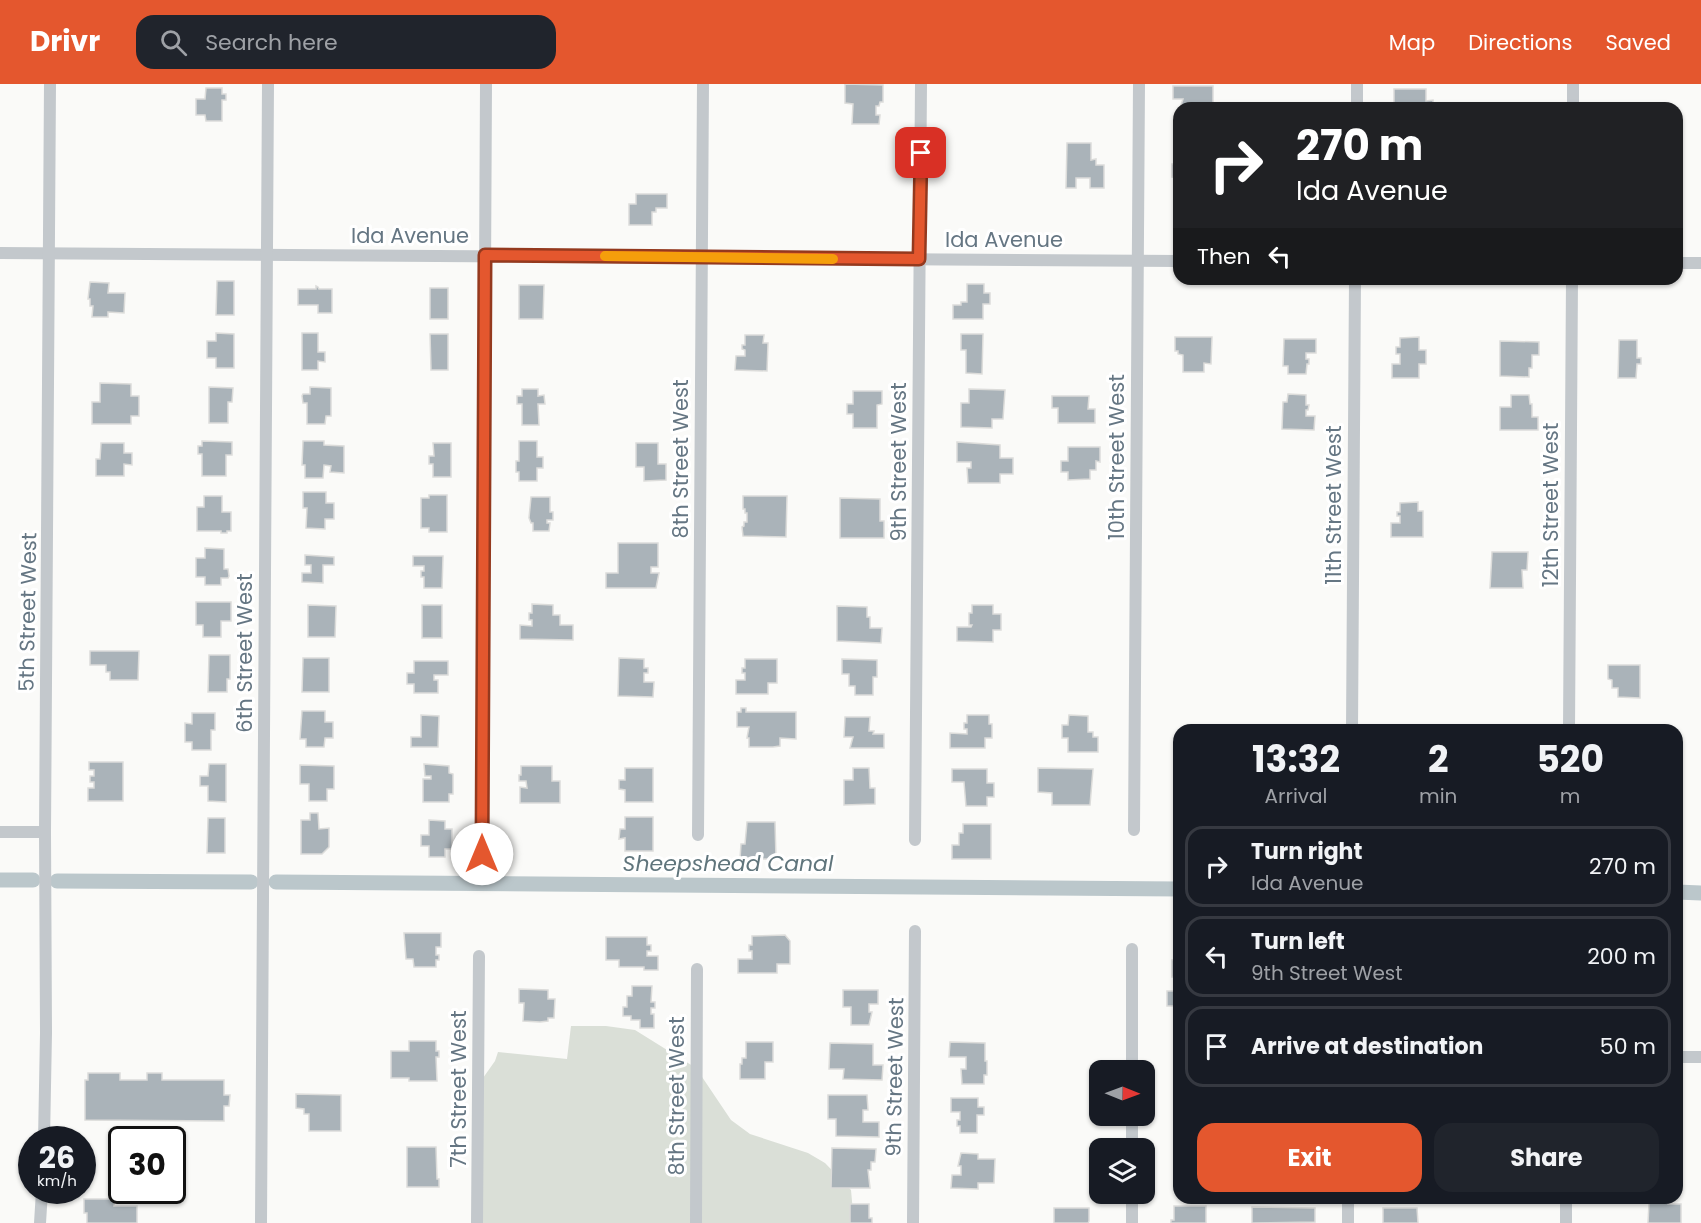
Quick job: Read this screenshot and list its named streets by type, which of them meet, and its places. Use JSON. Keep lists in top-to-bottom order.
{
  "streets": {
    "street": [
      "Ida Avenue",
      "10th Street West",
      "8th Street West",
      "9th Street West",
      "11th Street West",
      "12th Street West",
      "5th Street West",
      "6th Street West",
      "7th Street West"
    ]
  },
  "crossings": [
    ["Ida Avenue", "10th Street West"],
    ["Ida Avenue", "8th Street West"],
    ["Ida Avenue", "9th Street West"],
    ["Ida Avenue", "5th Street West"],
    ["Ida Avenue", "6th Street West"]
  ],
  "water": ["Sheepshead Canal"],
  "north": "right",
  "page": {
    "header": "Drivr",
    "search": "Search here",
    "nav": ["Map", "Directions", "Saved"],
    "turn": ["270 m", "Ida Avenue"],
    "then": "Then",
    "eta": [
      "13:32",
      "Arrival",
      "2",
      "min",
      "520",
      "m"
    ],
    "list": [
      {
        "name": "Turn right",
        "note": "Ida Avenue",
        "value": "270 m"
      },
      {
        "name": "Turn left",
        "note": "9th Street West",
        "value": "200 m"
      },
      {
        "name": "Arrive at destination",
        "value": "50 m"
      }
    ],
    "buttons": ["Exit", "Share"],
    "speed": "26 km/h",
    "limit": "30"
  }
}
